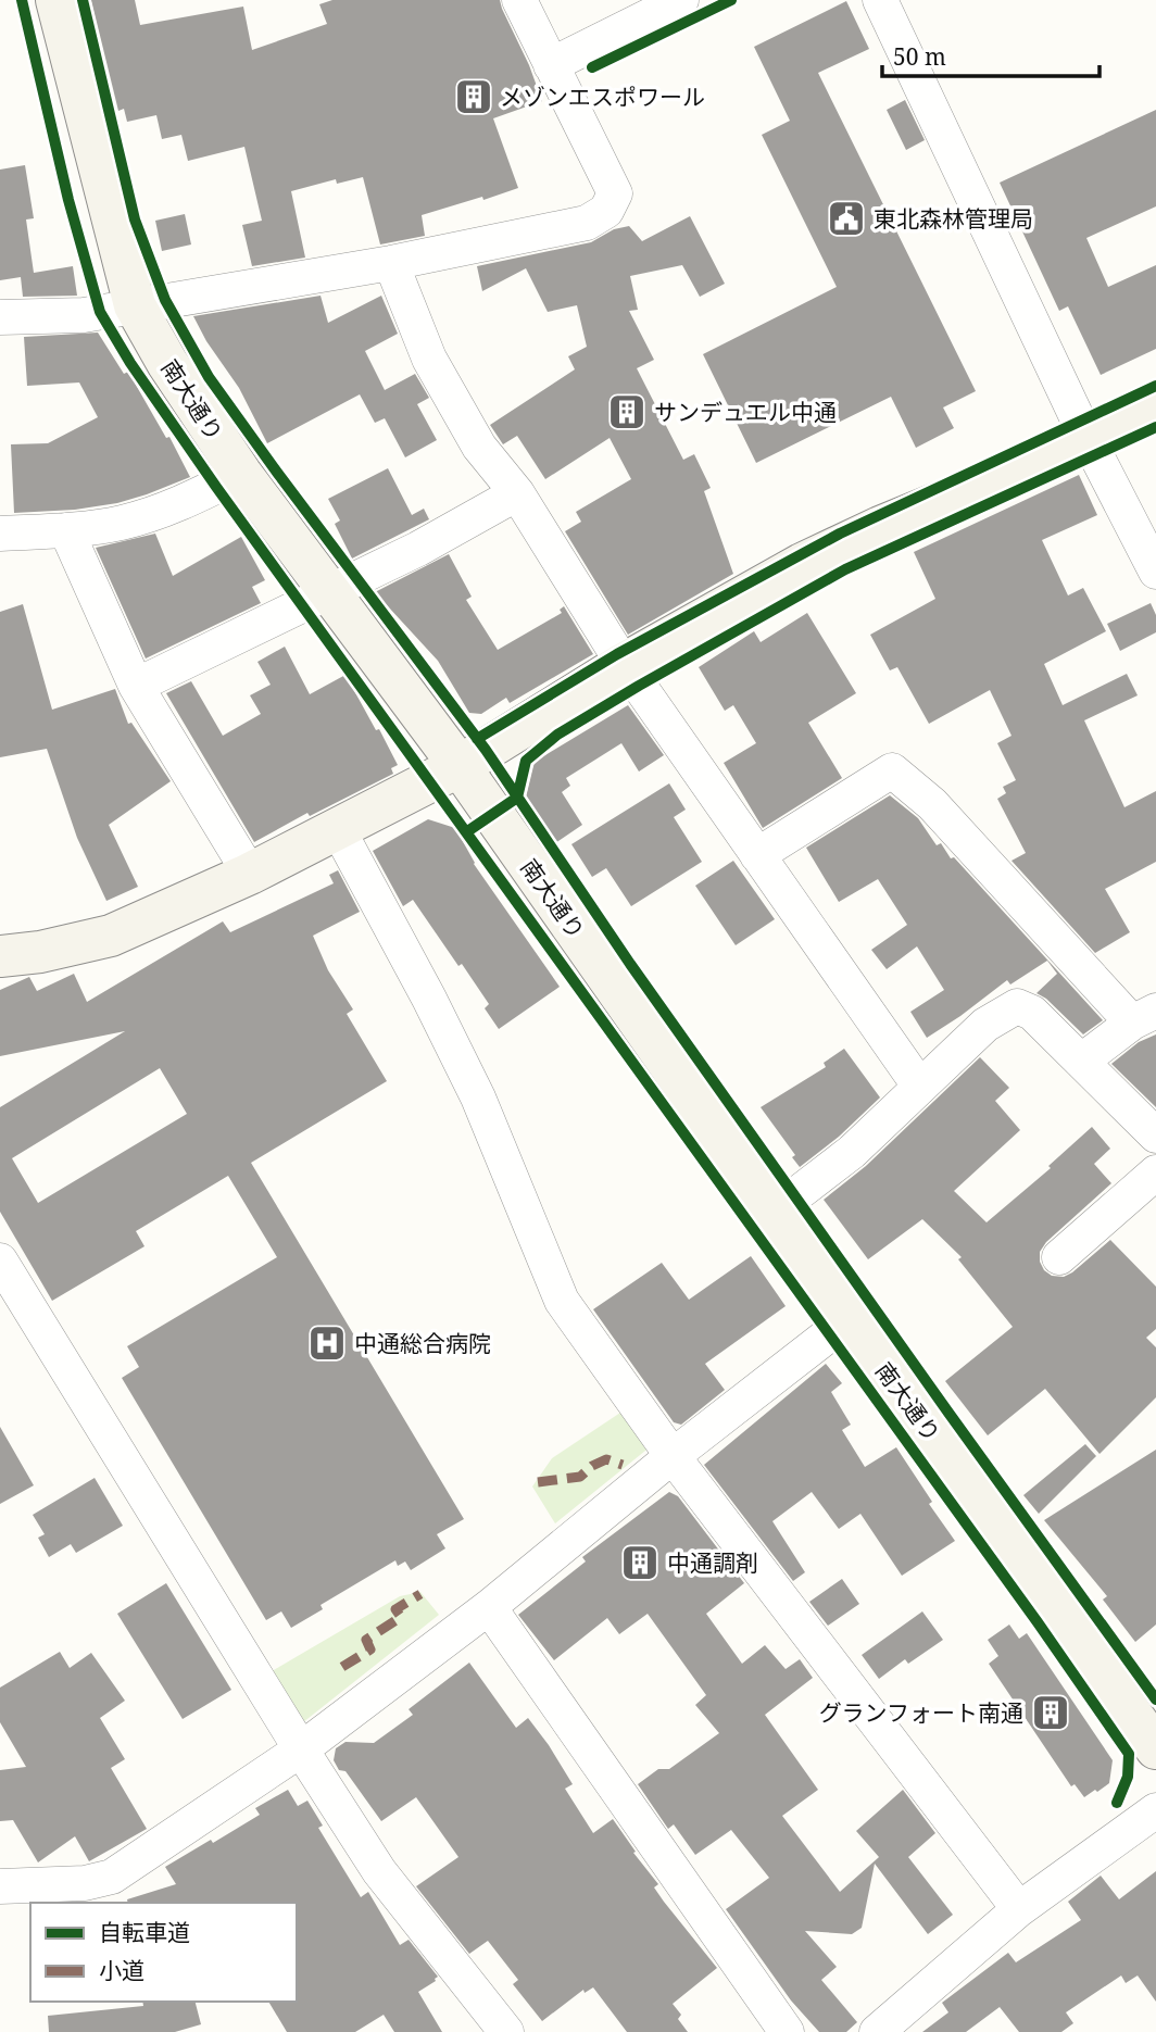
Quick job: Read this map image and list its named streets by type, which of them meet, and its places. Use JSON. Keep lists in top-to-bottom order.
{
  "streets": {
    "street": ["南大通り"]
  },
  "places": {
    "building": [
      "メゾンエスポワール",
      "サンデュエル中通",
      "中通調剤",
      "グランフォート南通"
    ],
    "public building": ["東北森林管理局"],
    "hospital": ["中通総合病院"]
  },
  "legend": ["自転車道", "小道"],
  "scale_bar": "50 m"
}
